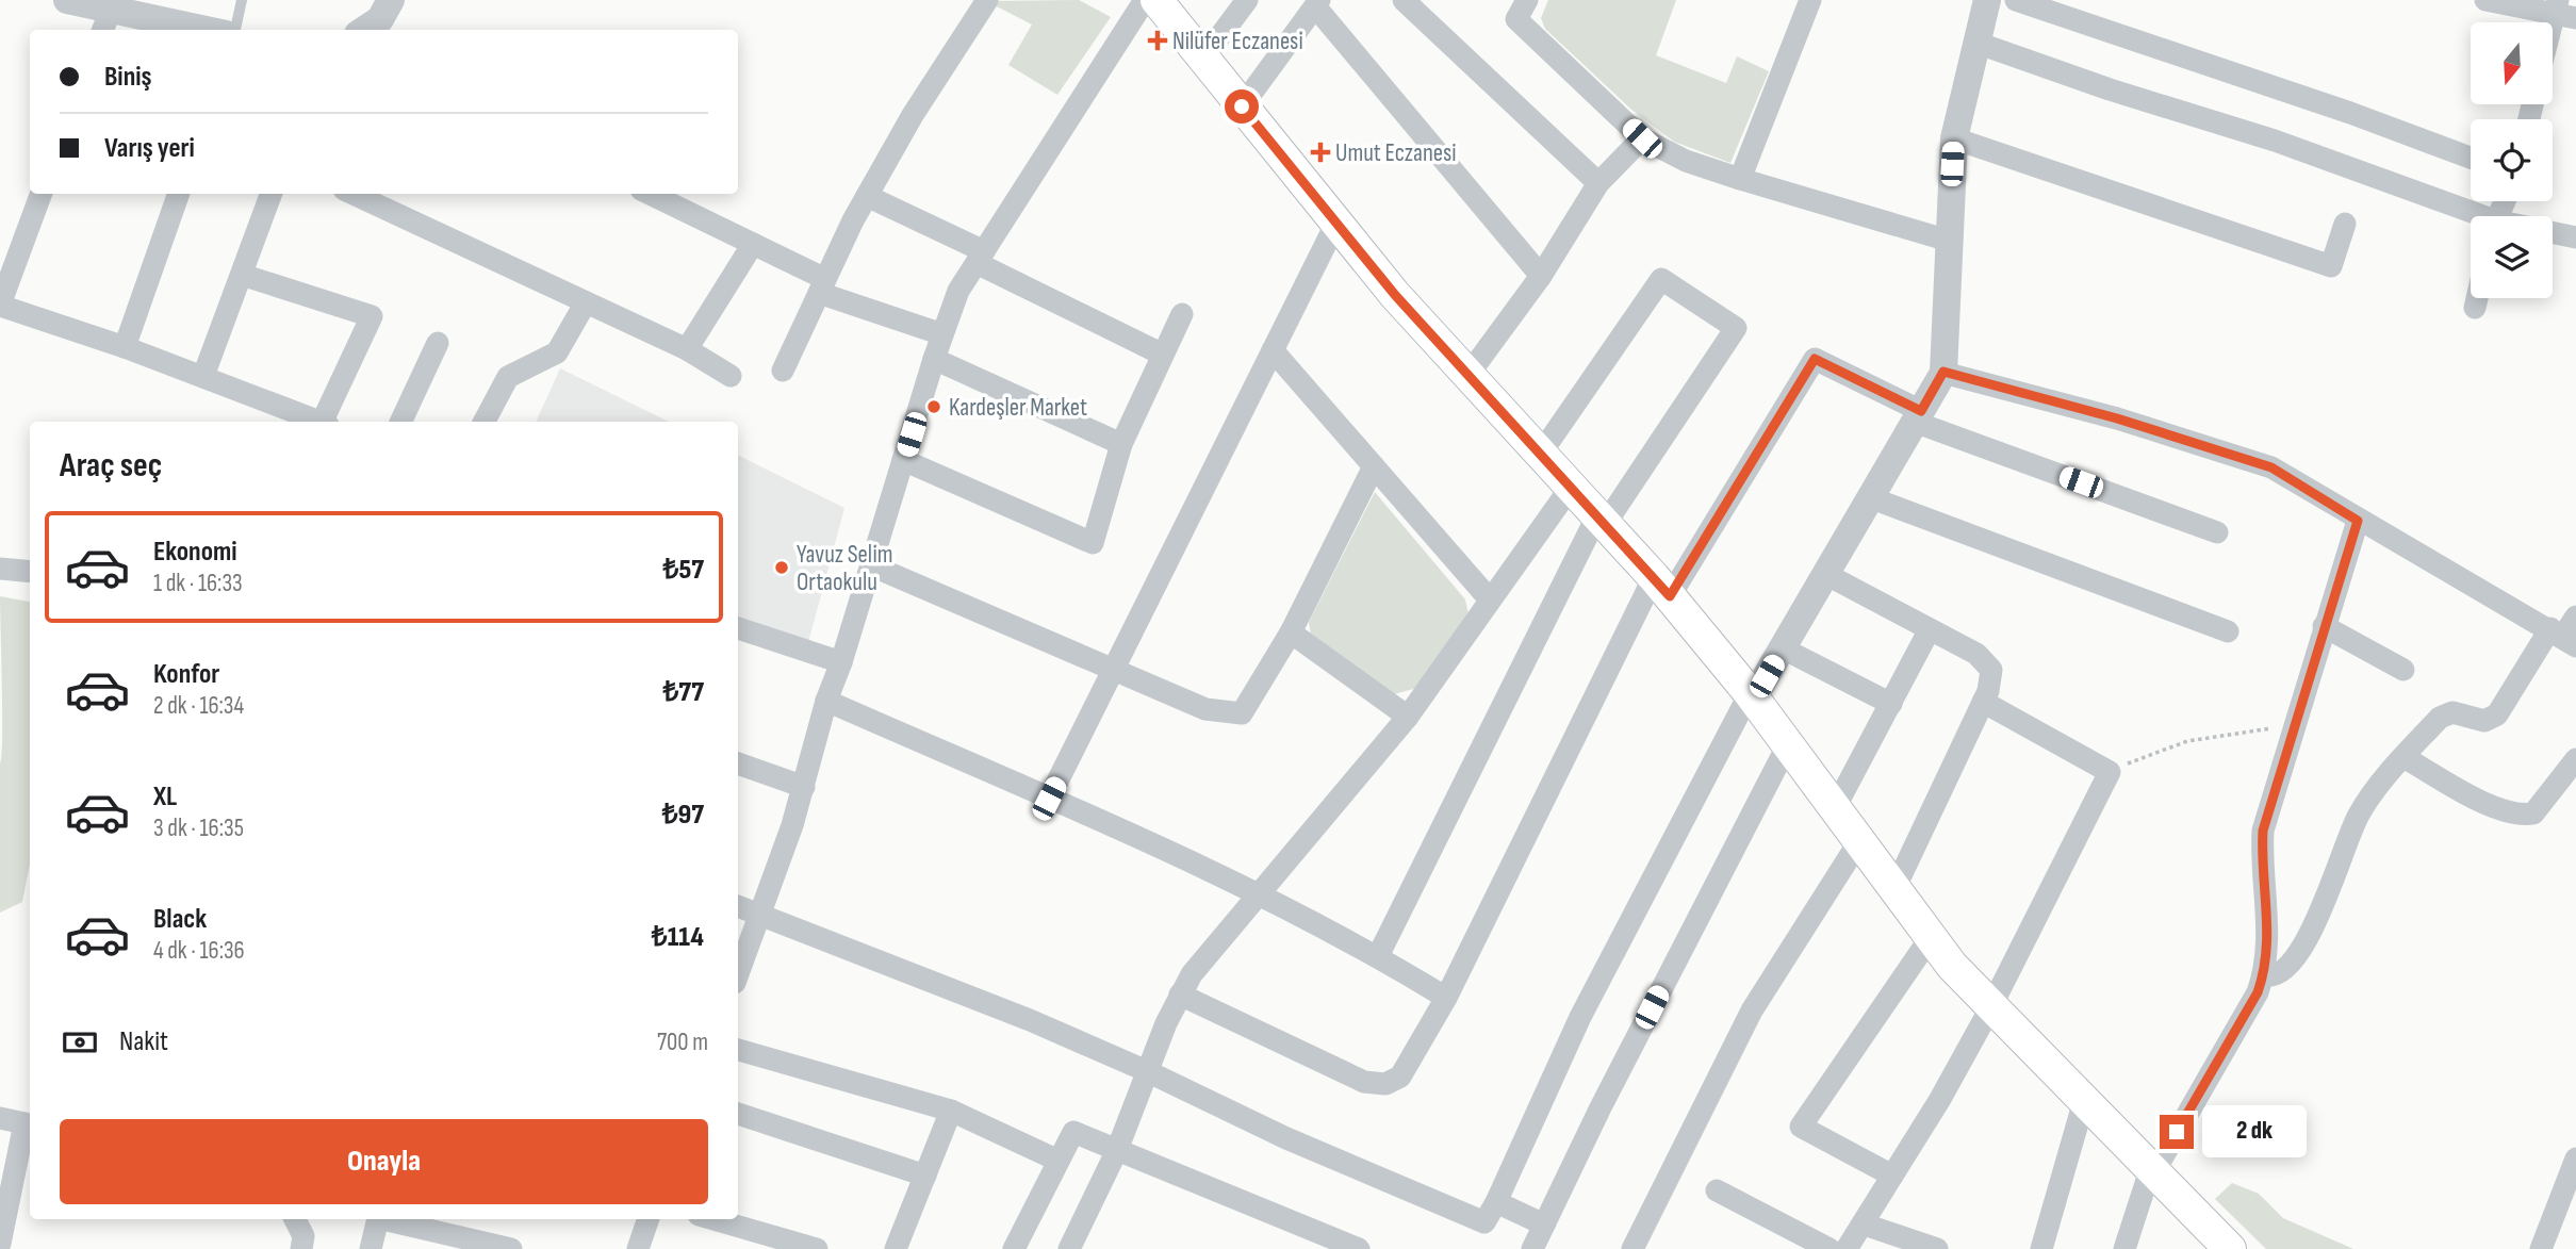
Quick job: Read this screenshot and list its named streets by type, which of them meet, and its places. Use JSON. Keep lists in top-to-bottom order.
{
  "places": {
    "health": ["Nilüfer Eczanesi", "Umut Eczanesi"],
    "other": ["Kardeşler Market", "Yavuz Selim Ortaokulu"]
  },
  "north": "bottom",
  "page": {
    "banner": ["Biniş", "Varış yeri"],
    "heading": "Araç seç",
    "list": [
      {
        "name": "Ekonomi",
        "note": "1 dk · 16:33",
        "value": "₺57"
      },
      {
        "name": "Konfor",
        "note": "2 dk · 16:34",
        "value": "₺77"
      },
      {
        "name": "XL",
        "note": "3 dk · 16:35",
        "value": "₺97"
      },
      {
        "name": "Black",
        "note": "4 dk · 16:36",
        "value": "₺114"
      }
    ],
    "pay": ["Nakit", "700 m"],
    "buttons": "Onayla",
    "bubble": "2 dk"
  }
}
